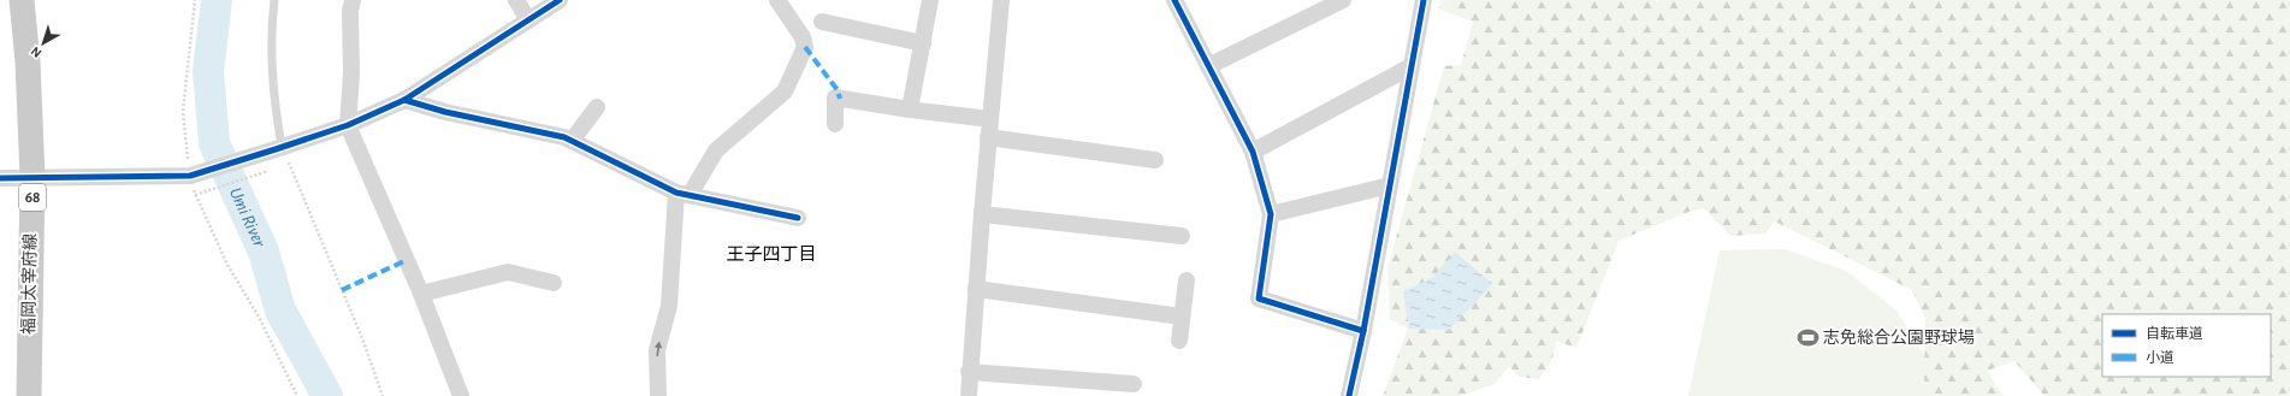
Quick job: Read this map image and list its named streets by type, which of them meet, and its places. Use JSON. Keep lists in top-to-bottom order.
{
  "streets": {
    "main road": ["68", "福岡太宰府線"]
  },
  "districts": ["王子四丁目"],
  "water": ["Umi River"],
  "places": {
    "sports": ["志免総合公園野球場"]
  },
  "legend": ["自転車道", "小道"],
  "north": "bottom left"
}
